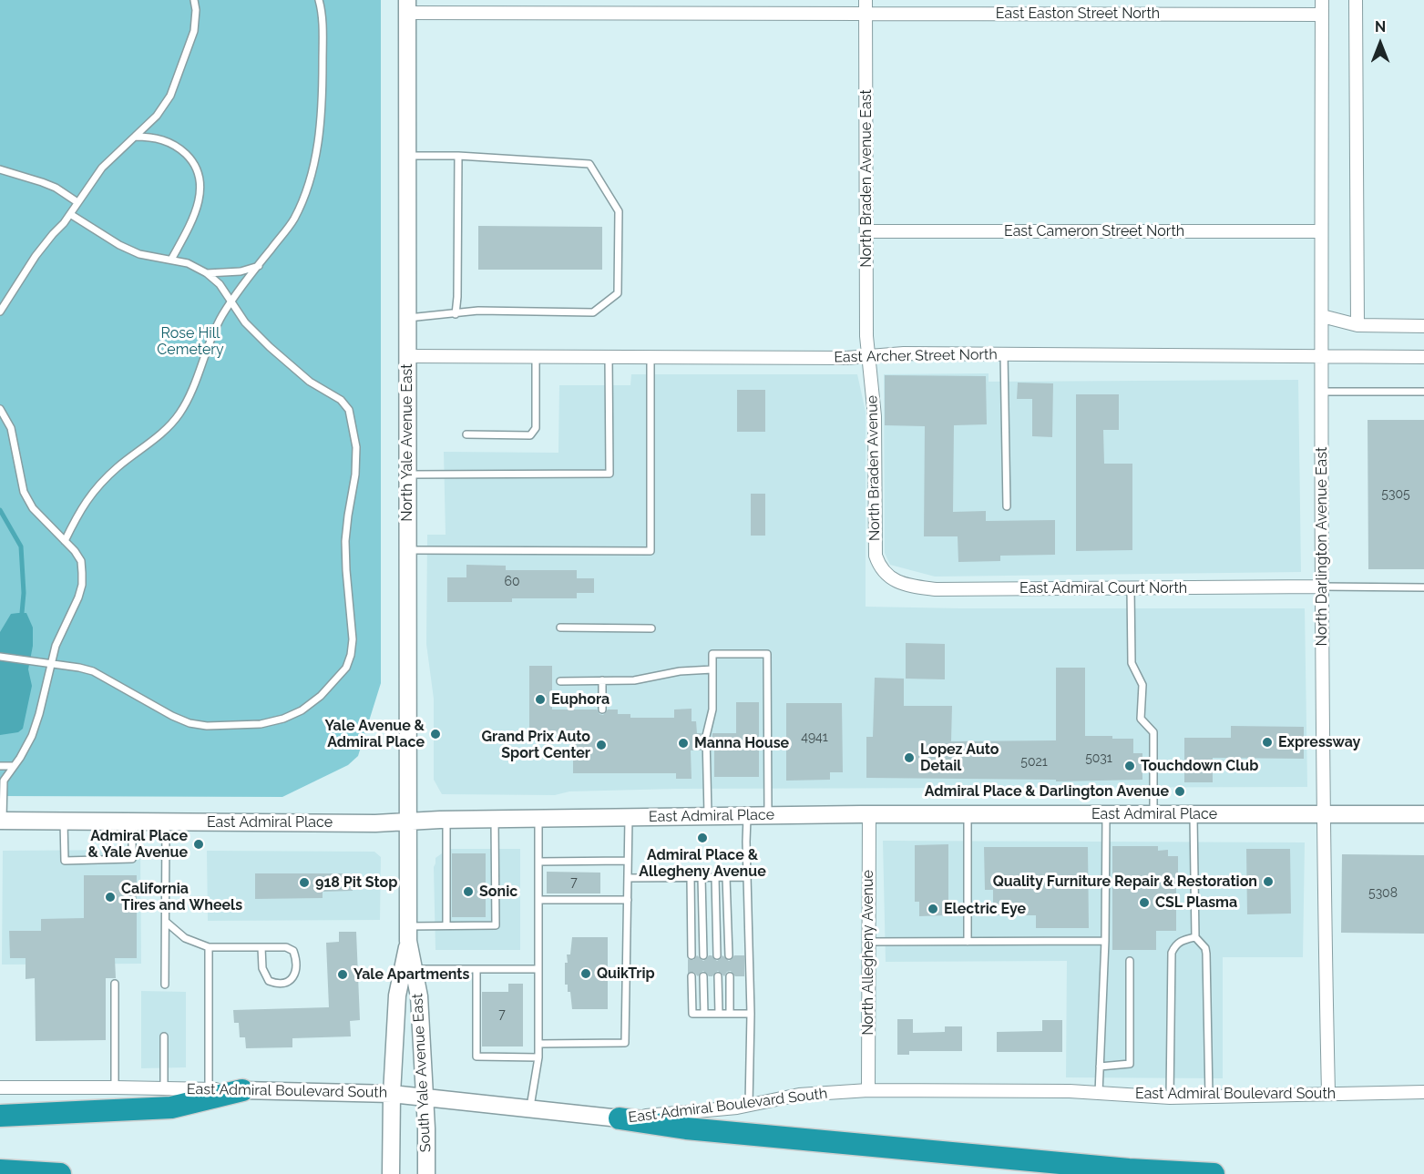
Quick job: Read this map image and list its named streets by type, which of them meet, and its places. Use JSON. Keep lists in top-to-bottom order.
{
  "streets": {
    "main road": [
      "North Yale Avenue East",
      "East Admiral Place",
      "South Yale Avenue East",
      "East Admiral Boulevard South"
    ],
    "street": [
      "East Easton Street North",
      "North Braden Avenue East",
      "East Cameron Street North",
      "East Archer Street North",
      "North Braden Avenue",
      "North Darlington Avenue East",
      "East Admiral Court North",
      "North Allegheny Avenue"
    ]
  },
  "crossings": [
    ["East Easton Street North", "North Braden Avenue East"],
    ["East Easton Street North", "North Yale Avenue East"],
    ["East Easton Street North", "North Darlington Avenue East"],
    ["North Braden Avenue East", "East Cameron Street North"],
    ["North Braden Avenue East", "East Archer Street North"],
    ["North Braden Avenue East", "North Braden Avenue"],
    ["East Cameron Street North", "North Darlington Avenue East"],
    ["East Archer Street North", "North Yale Avenue East"],
    ["East Archer Street North", "North Braden Avenue"],
    ["East Archer Street North", "North Darlington Avenue East"],
    ["North Yale Avenue East", "East Admiral Place"],
    ["North Yale Avenue East", "South Yale Avenue East"],
    ["North Braden Avenue", "East Admiral Court North"],
    ["North Darlington Avenue East", "East Admiral Court North"],
    ["North Darlington Avenue East", "East Admiral Place"],
    ["North Darlington Avenue East", "East Admiral Boulevard South"],
    ["East Admiral Place", "North Allegheny Avenue"],
    ["North Allegheny Avenue", "East Admiral Boulevard South"],
    ["South Yale Avenue East", "East Admiral Boulevard South"]
  ],
  "parks": ["Rose Hill Cemetery"],
  "places": [
    "Euphora",
    "Yale Avenue & Admiral Place",
    "Expressway",
    "Manna House",
    "Grand Prix Auto Sport Center",
    "Lopez Auto Detail",
    "Touchdown Club",
    "Admiral Place & Darlington Avenue",
    "Admiral Place & Allegheny Avenue",
    "Admiral Place & Yale Avenue",
    "Quality Furniture Repair & Restoration",
    "918 Pit Stop",
    "Sonic",
    "California Tires and Wheels",
    "CSL Plasma",
    "Electric Eye",
    "QuikTrip",
    "Yale Apartments"
  ],
  "house_numbers": [
    "5305",
    "60",
    "4941",
    "5031",
    "5021",
    "7",
    "5308",
    "7"
  ],
  "north": "top"
}
